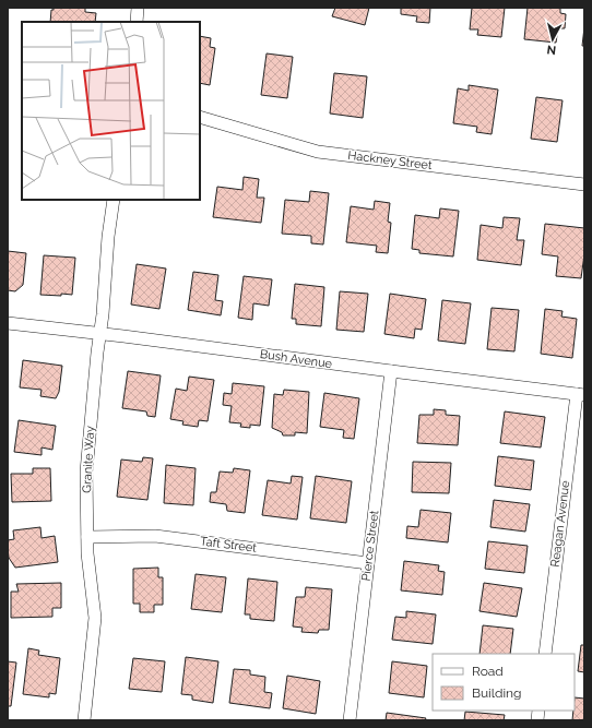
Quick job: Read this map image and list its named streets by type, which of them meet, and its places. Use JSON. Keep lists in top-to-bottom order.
{
  "streets": {
    "street": [
      "Hackney Street",
      "Bush Avenue",
      "Granite Way",
      "Reagan Avenue",
      "Taft Street",
      "Pierce Street"
    ]
  },
  "crossings": [
    ["Bush Avenue", "Granite Way"],
    ["Bush Avenue", "Reagan Avenue"],
    ["Bush Avenue", "Pierce Street"],
    ["Granite Way", "Taft Street"],
    ["Taft Street", "Pierce Street"]
  ],
  "legend": ["Road", "Building"],
  "north": "bottom"
}
